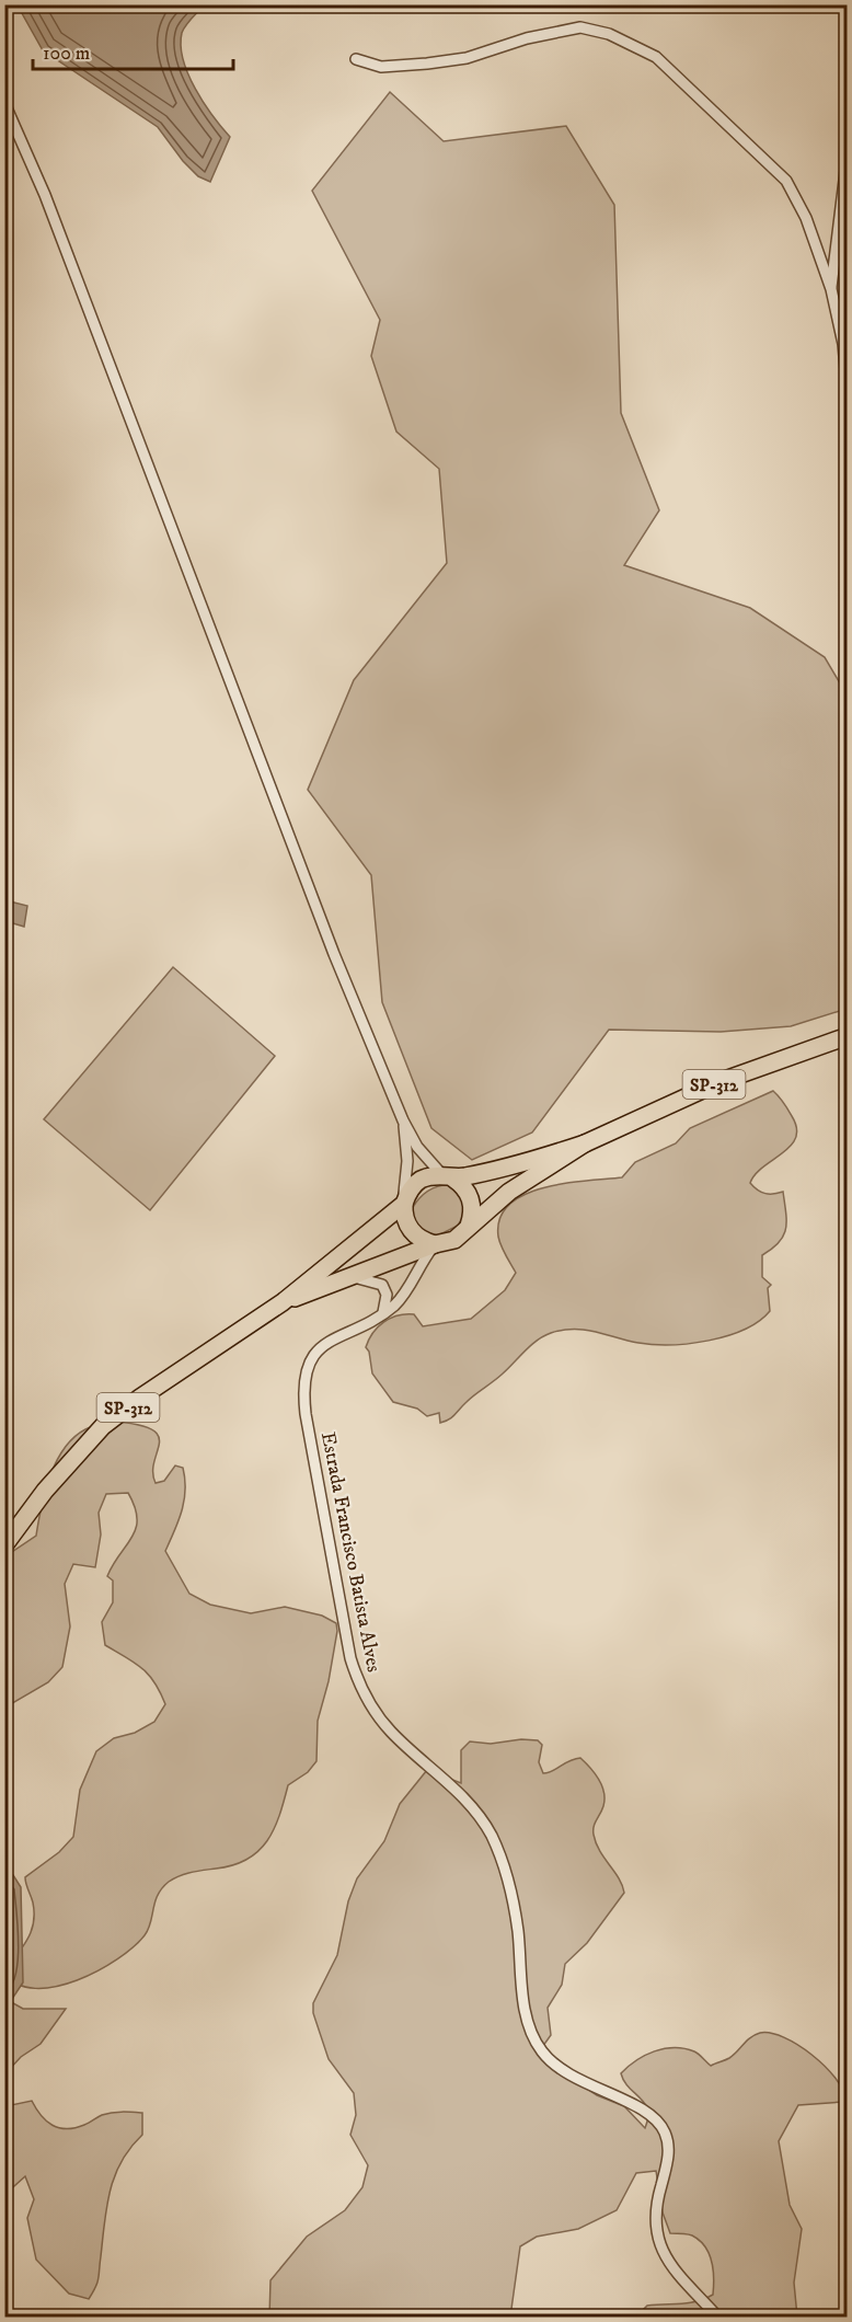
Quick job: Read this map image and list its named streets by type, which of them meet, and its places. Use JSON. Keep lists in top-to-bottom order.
{
  "streets": {
    "main road": ["SP-312"],
    "street": ["Estrada Francisco Batista Alves"]
  },
  "crossings": [
    ["SP-312", "Estrada Francisco Batista Alves"]
  ],
  "scale_bar": "100 m"
}
